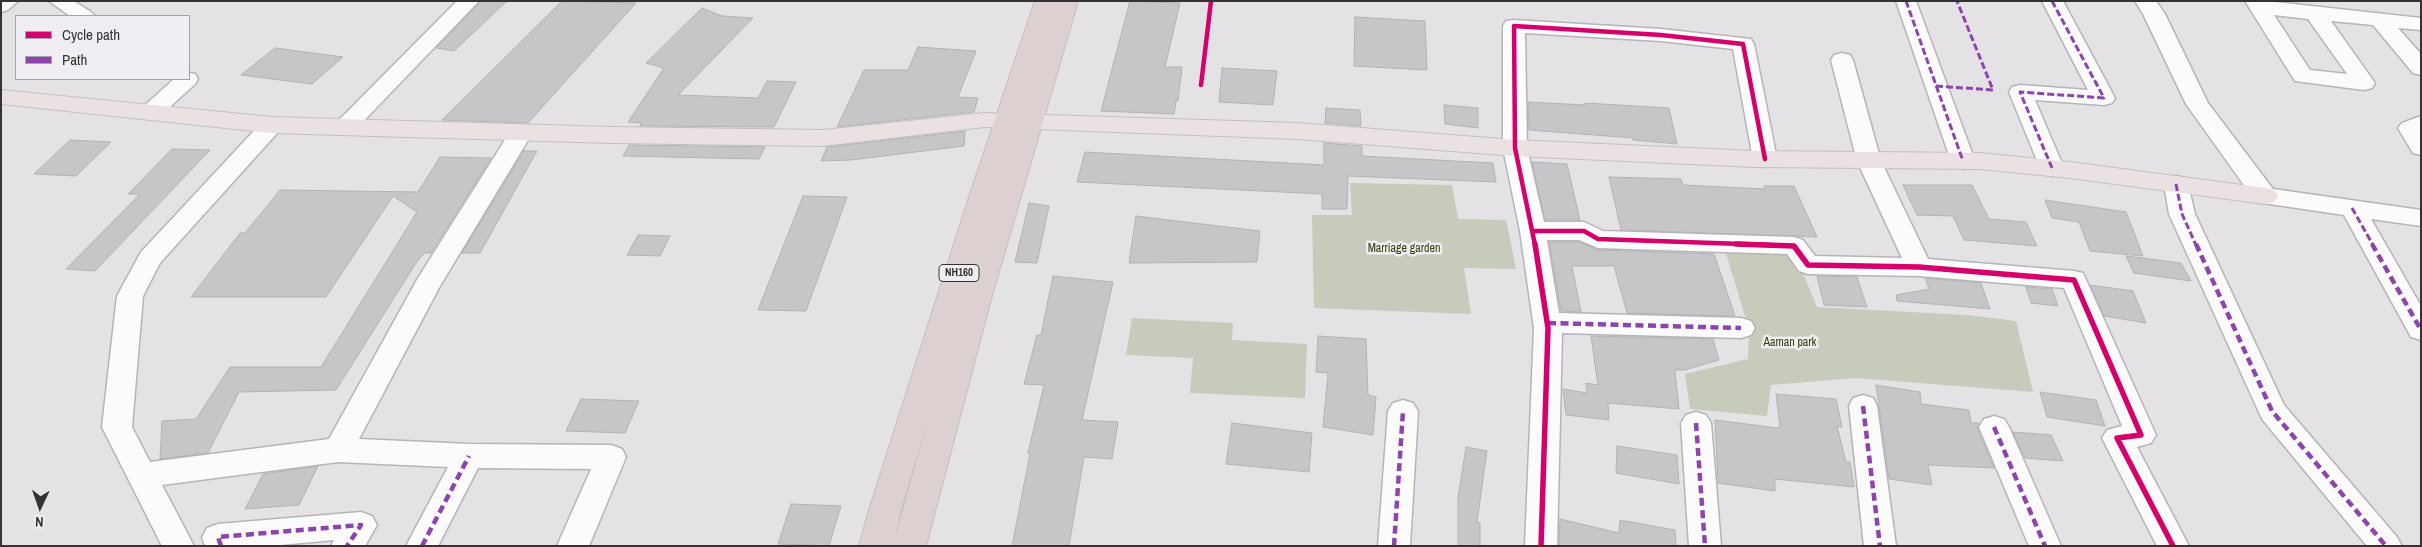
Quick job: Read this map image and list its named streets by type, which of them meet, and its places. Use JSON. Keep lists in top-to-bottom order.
{
  "streets": {
    "highway": ["NH160"]
  },
  "parks": ["Marriage garden", "Aaman park"],
  "legend": ["Cycle path", "Path"],
  "north": "bottom"
}
